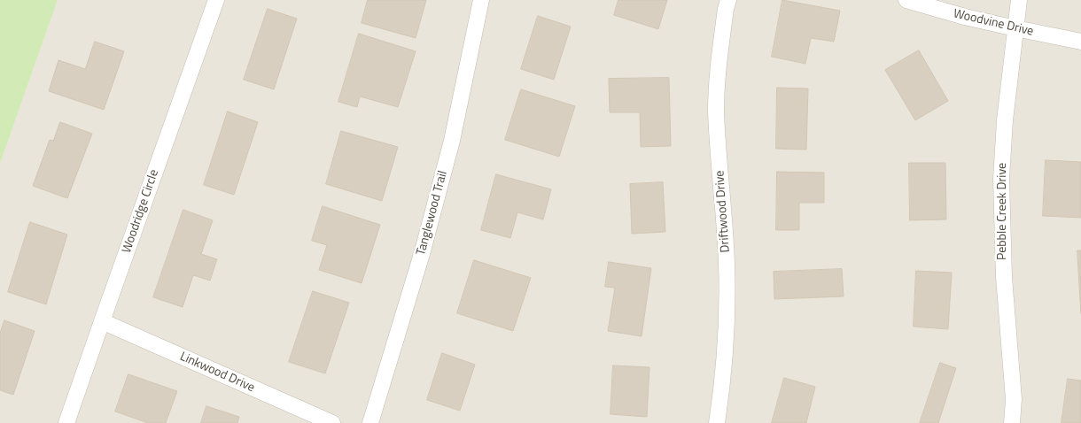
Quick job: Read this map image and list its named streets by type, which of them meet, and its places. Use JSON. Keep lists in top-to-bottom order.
{
  "streets": {
    "street": [
      "Woodvine Drive",
      "Woodridge Circle",
      "Driftwood Drive",
      "Pebble Creek Drive",
      "Tanglewood Trail",
      "Linkwood Drive"
    ]
  },
  "crossings": [
    ["Woodvine Drive", "Pebble Creek Drive"],
    ["Woodridge Circle", "Linkwood Drive"]
  ]
}
